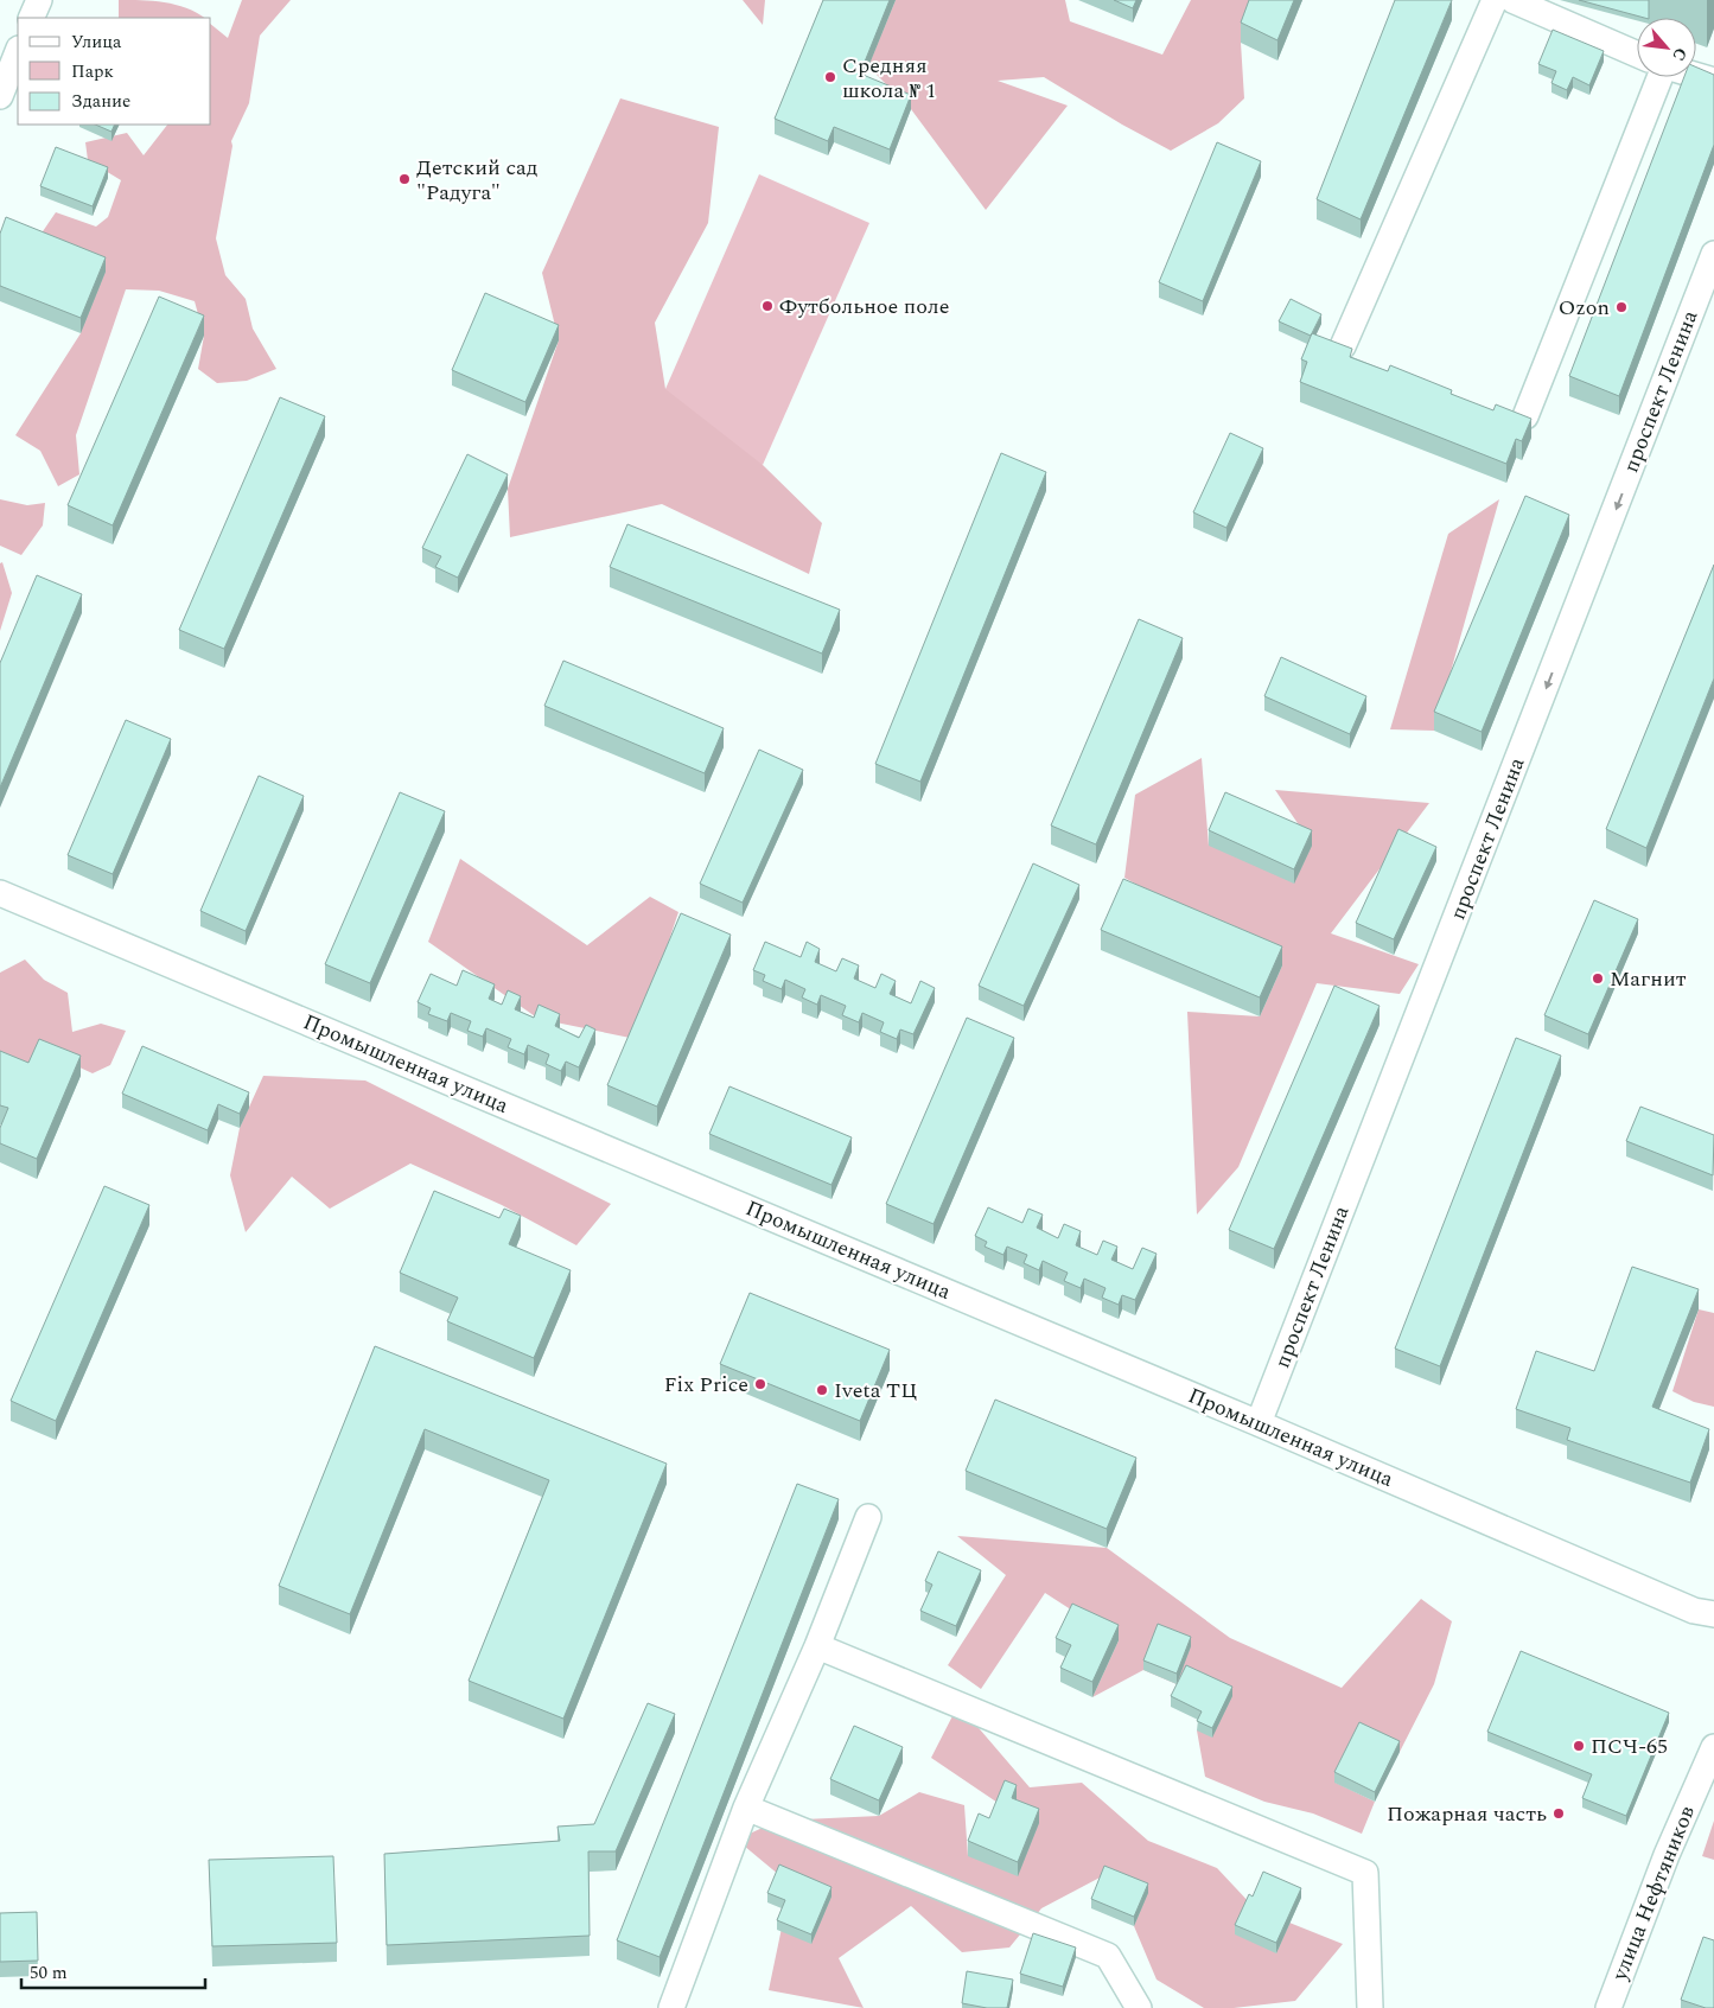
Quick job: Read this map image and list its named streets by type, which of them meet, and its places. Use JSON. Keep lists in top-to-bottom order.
{
  "streets": {
    "street": ["проспект Ленина", "Промышленная улица", "улица Нефтяников"]
  },
  "crossings": [
    ["проспект Ленина", "Промышленная улица"]
  ],
  "one_way": ["проспект Ленина"],
  "places": [
    "Средняя школа № 1",
    "Детский сад \"Радуга\"",
    "Футбольное поле",
    "Ozon",
    "Магнит",
    "Fix Price",
    "Iveta ТЦ",
    "ПСЧ-65",
    "Пожарная часть"
  ],
  "legend": ["Улица", "Парк", "Здание"],
  "scale_bar": "50 m",
  "north": "bottom right"
}
